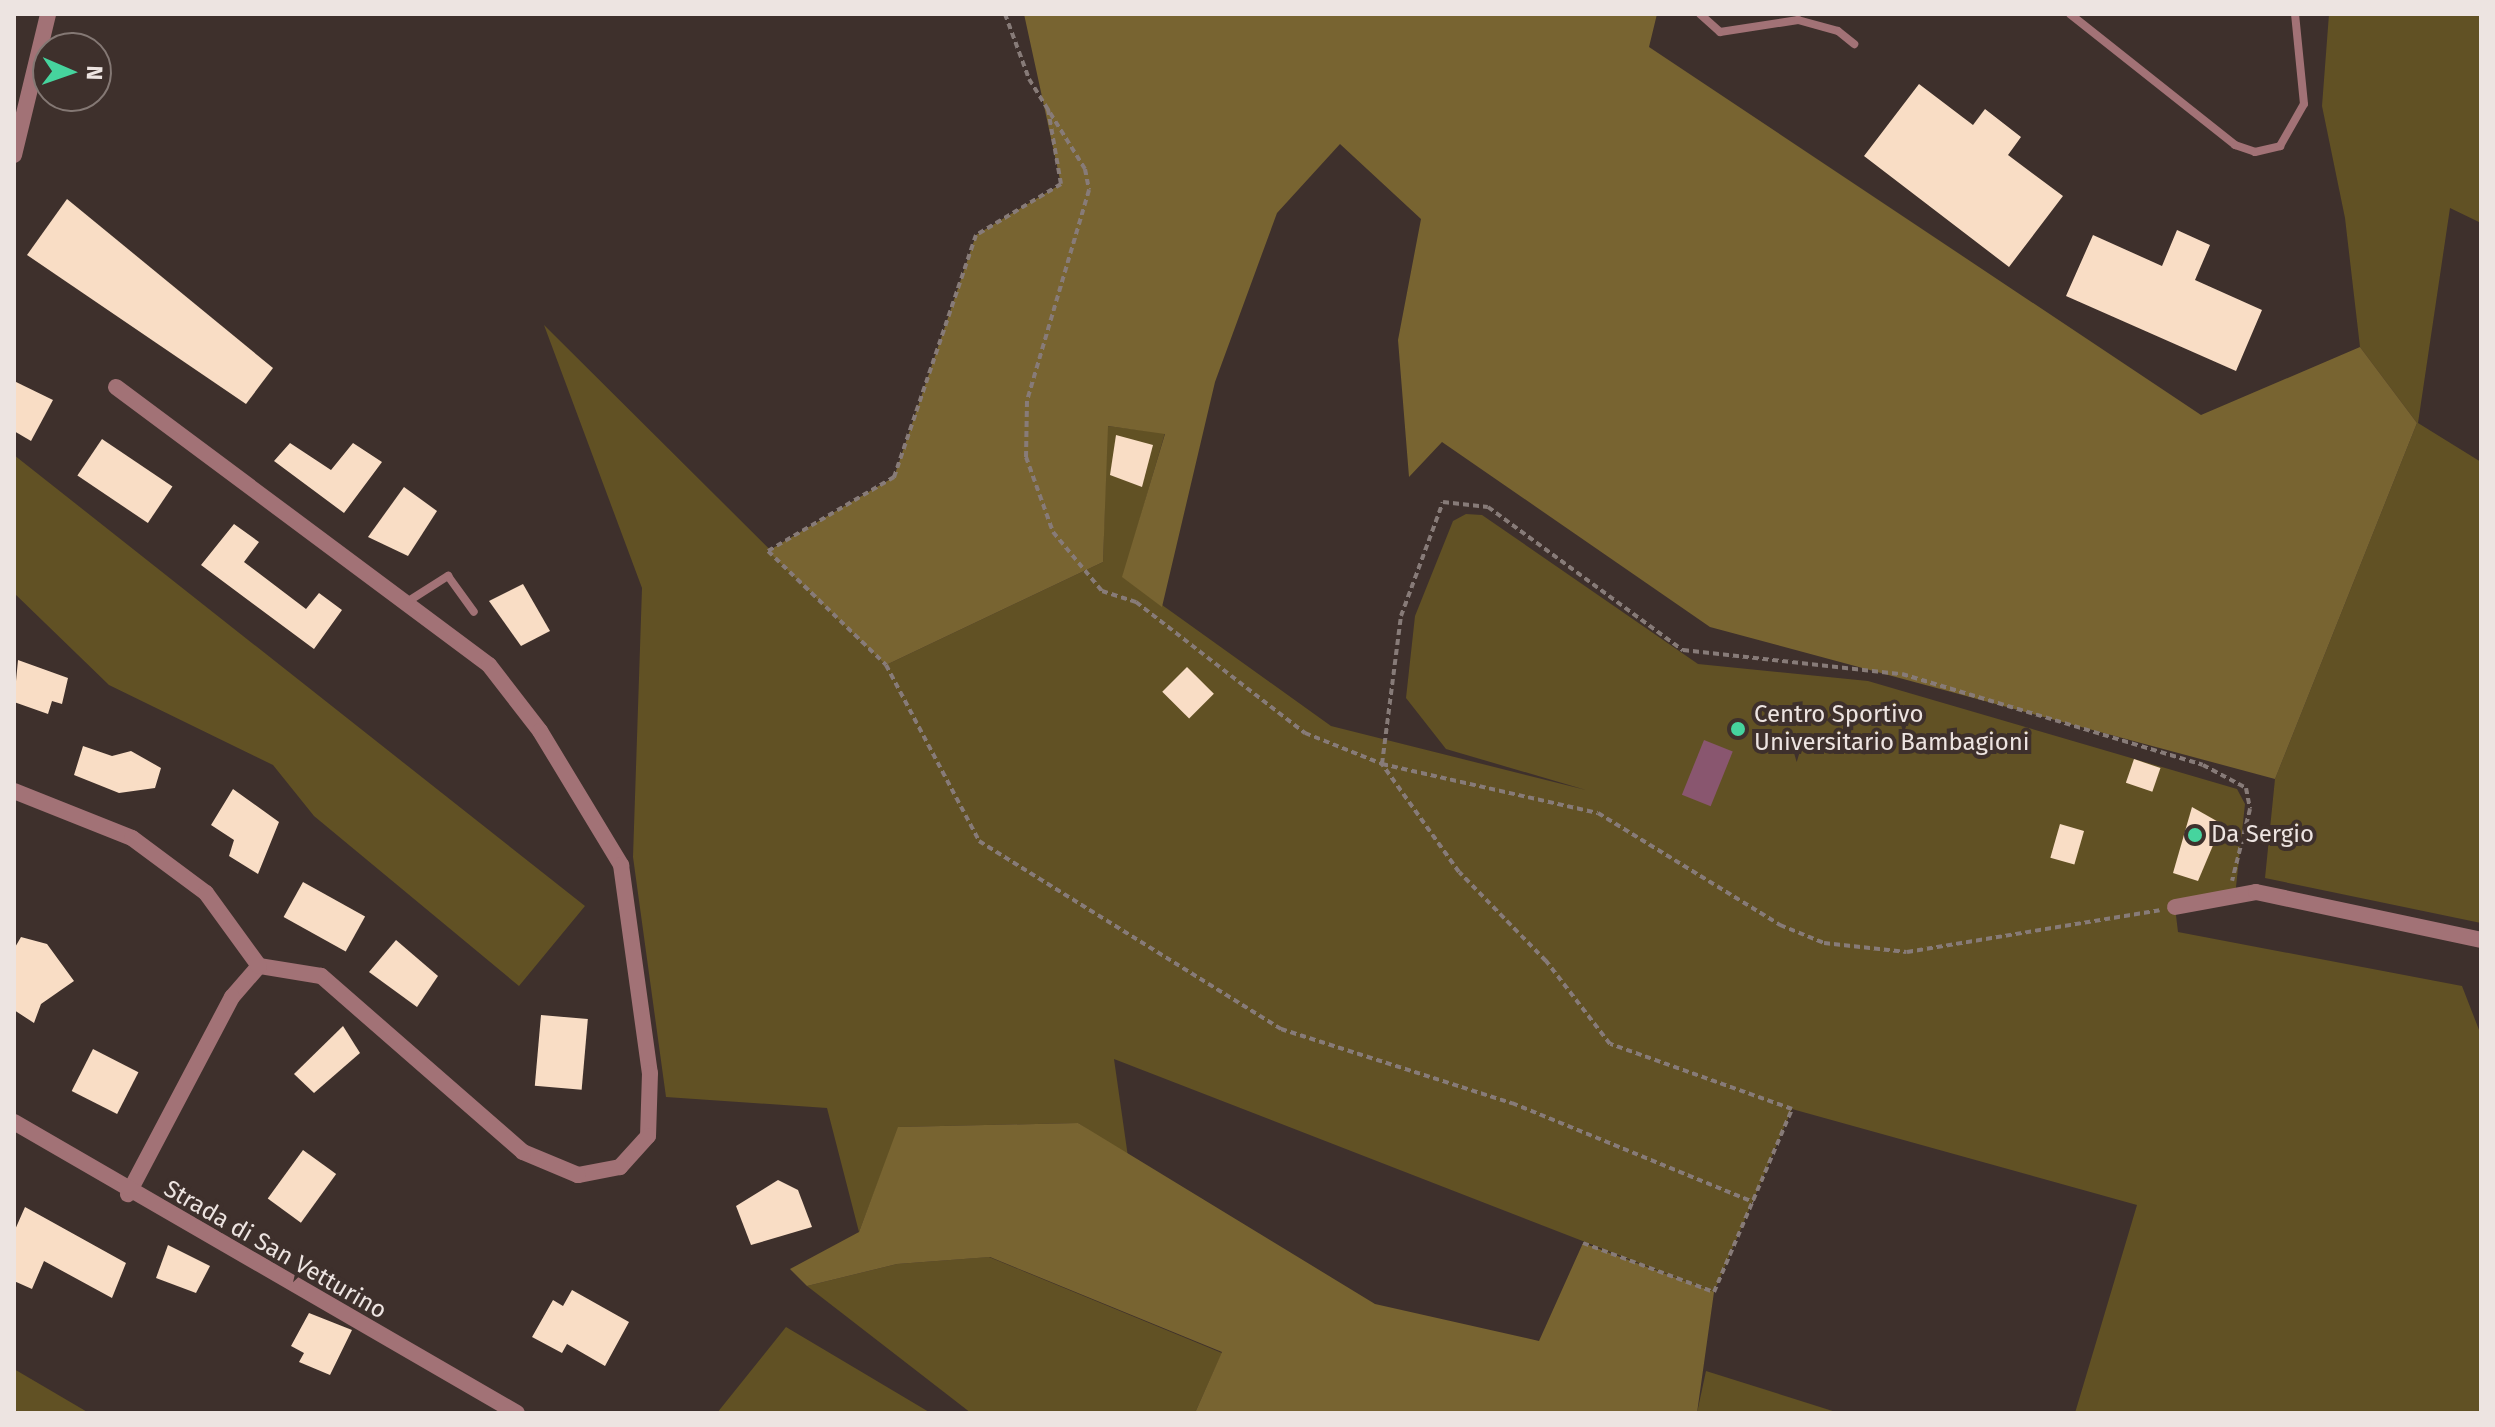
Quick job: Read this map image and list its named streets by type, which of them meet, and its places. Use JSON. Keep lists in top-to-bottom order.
{
  "streets": {
    "street": ["Strada di San Vetturino"]
  },
  "places": ["Centro Sportivo Universitario Bambagioni", "Da Sergio"],
  "north": "right"
}
